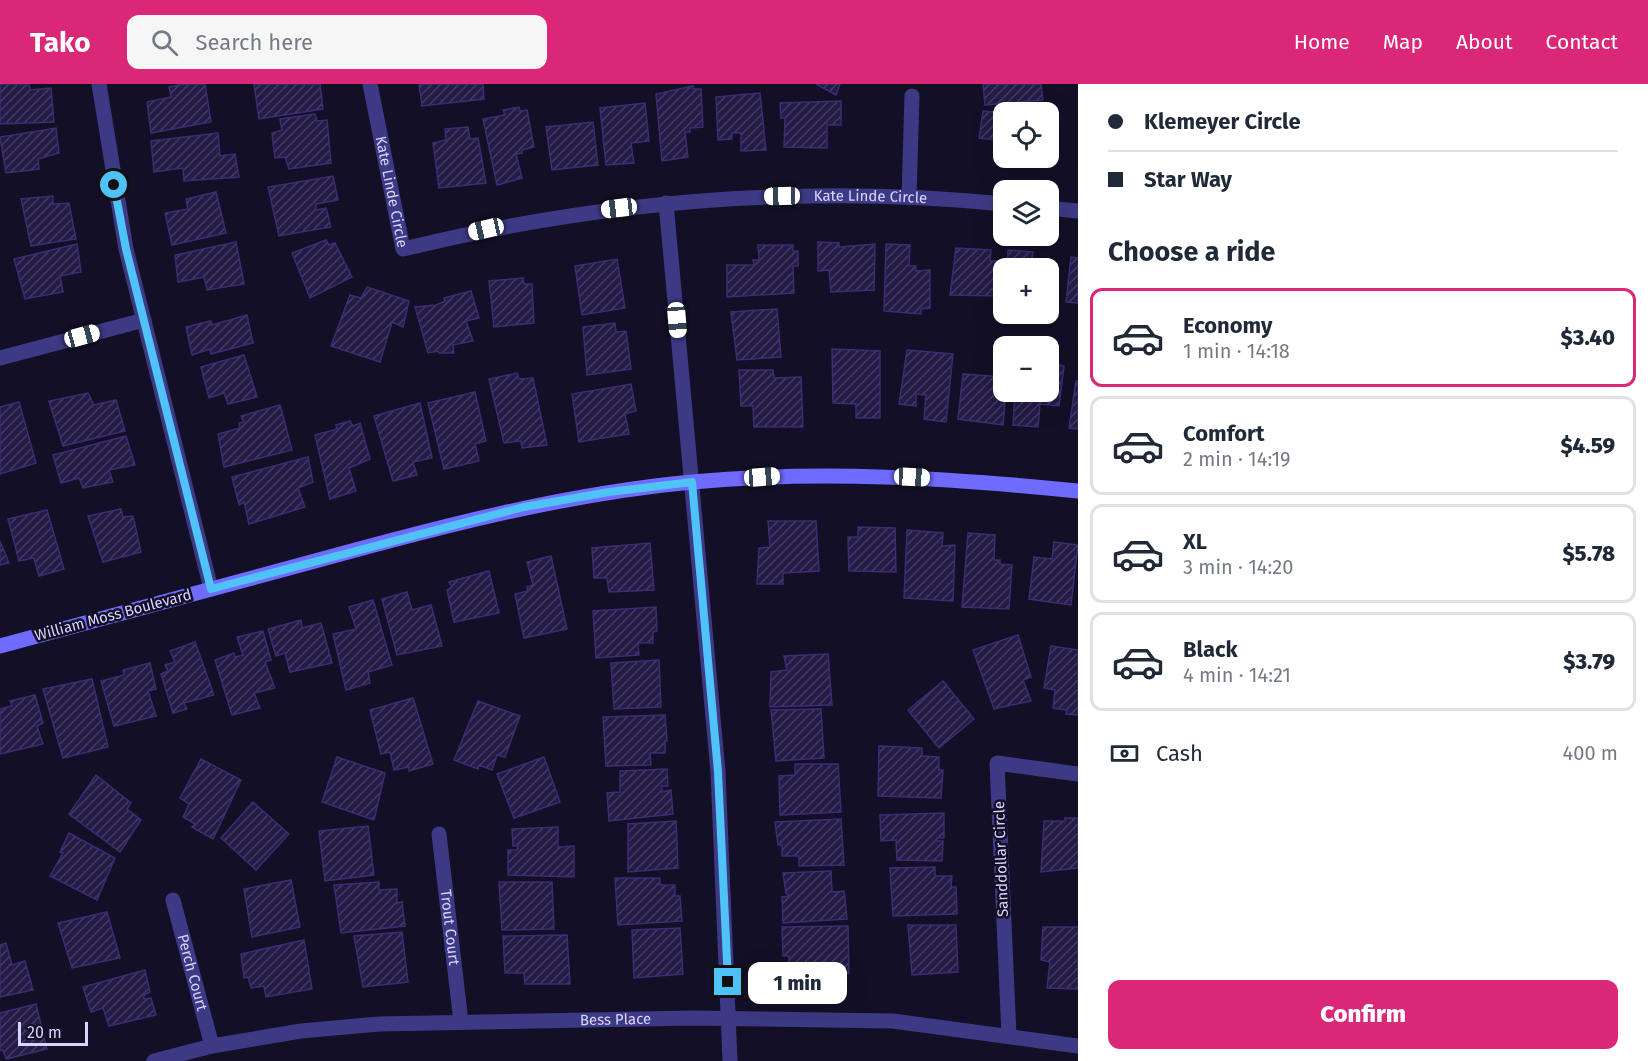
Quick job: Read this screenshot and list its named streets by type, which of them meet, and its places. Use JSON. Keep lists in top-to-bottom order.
{
  "streets": {
    "street": [
      "Kate Linde Circle",
      "William Moss Boulevard",
      "Sanddollar Circle",
      "Trout Court",
      "Perch Court",
      "Bess Place"
    ]
  },
  "crossings": [
    ["Sanddollar Circle", "Bess Place"],
    ["Trout Court", "Bess Place"],
    ["Perch Court", "Bess Place"]
  ],
  "scale_bar": "20 m",
  "page": {
    "header": "Tako",
    "search": "Search here",
    "nav": [
      "Home",
      "Map",
      "About",
      "Contact"
    ],
    "banner": ["Klemeyer Circle", "Star Way"],
    "map_buttons": ["+", "−"],
    "heading": "Choose a ride",
    "list": [
      {
        "name": "Economy",
        "note": "1 min · 14:18",
        "value": "$3.40"
      },
      {
        "name": "Comfort",
        "note": "2 min · 14:19",
        "value": "$4.59"
      },
      {
        "name": "XL",
        "note": "3 min · 14:20",
        "value": "$5.78"
      },
      {
        "name": "Black",
        "note": "4 min · 14:21",
        "value": "$3.79"
      }
    ],
    "pay": ["Cash", "400 m"],
    "bubble": "1 min",
    "buttons": "Confirm",
    "scale": "20 m"
  }
}
